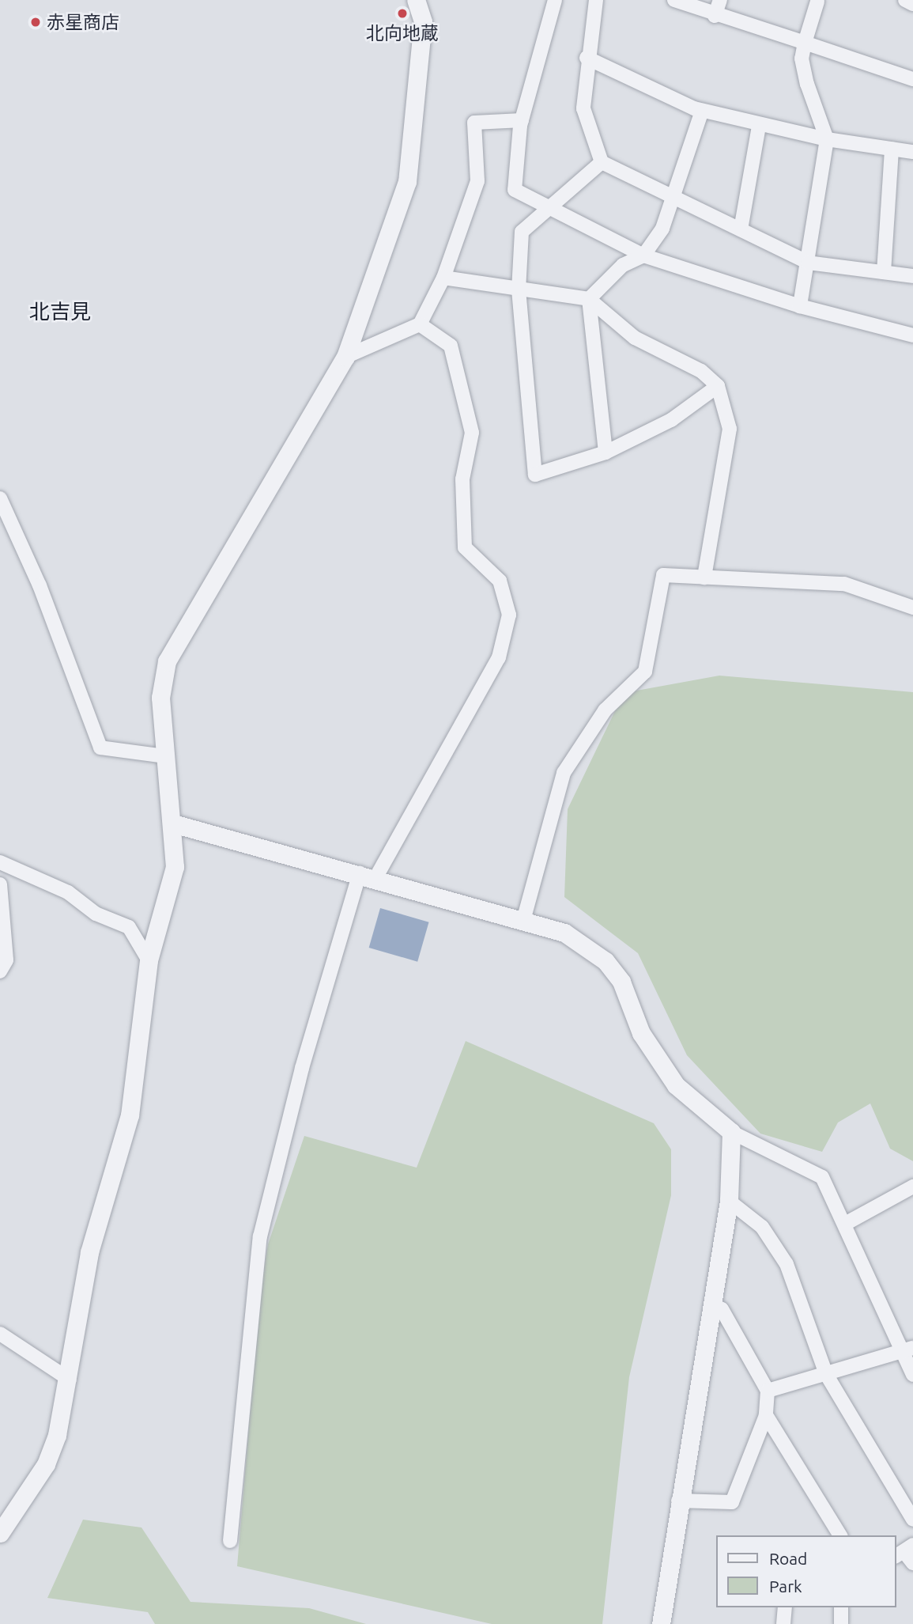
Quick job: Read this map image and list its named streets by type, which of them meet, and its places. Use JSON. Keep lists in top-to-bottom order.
{
  "districts": ["北吉見"],
  "places": ["北向地蔵", "赤星商店"],
  "legend": ["Road", "Park"]
}
